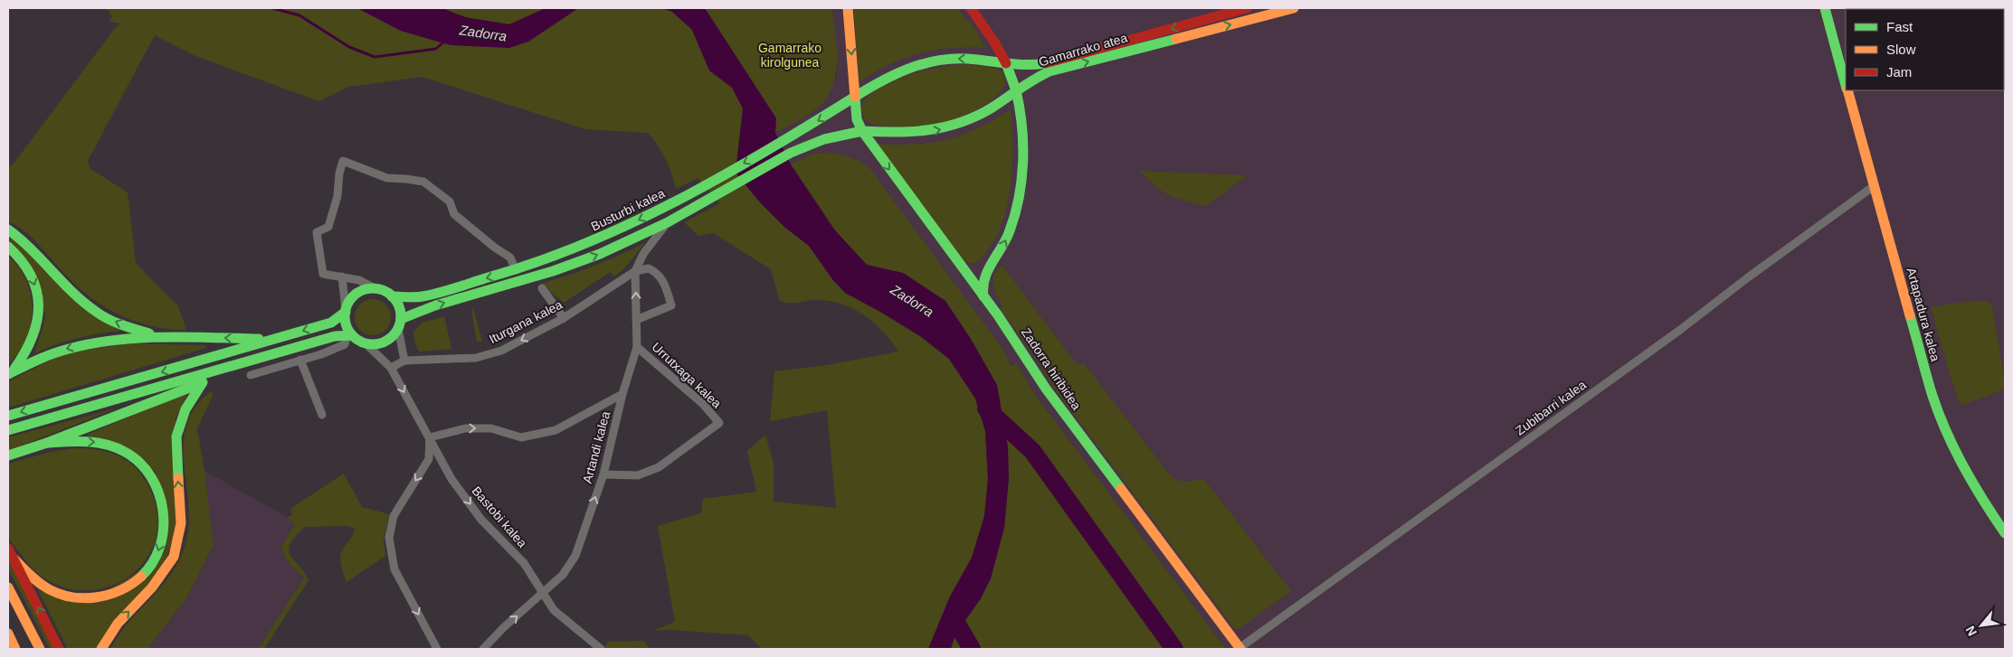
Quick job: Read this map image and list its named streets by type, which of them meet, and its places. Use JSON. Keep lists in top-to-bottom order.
{
  "streets": {
    "main road": [
      "Gamarrako atea",
      "Busturbi kalea",
      "Artapadura kalea",
      "Zadorra hiribidea"
    ],
    "street": [
      "Iturgana kalea",
      "Urrutxaga kalea",
      "Zubibarri kalea",
      "Artandi kalea",
      "Bastobi kalea"
    ]
  },
  "crossings": [
    ["Gamarrako atea", "Busturbi kalea"],
    ["Gamarrako atea", "Zadorra hiribidea"],
    ["Busturbi kalea", "Zadorra hiribidea"],
    ["Busturbi kalea", "Bastobi kalea"],
    ["Artapadura kalea", "Zubibarri kalea"],
    ["Iturgana kalea", "Artandi kalea"],
    ["Iturgana kalea", "Bastobi kalea"],
    ["Zadorra hiribidea", "Zubibarri kalea"],
    ["Urrutxaga kalea", "Artandi kalea"],
    ["Artandi kalea", "Bastobi kalea"]
  ],
  "one_way": ["Iturgana kalea", "Artandi kalea", "Bastobi kalea"],
  "water": ["Zadorra"],
  "parks": ["Gamarrako kirolgunea"],
  "legend": ["Fast", "Slow", "Jam"],
  "north": "bottom left"
}
